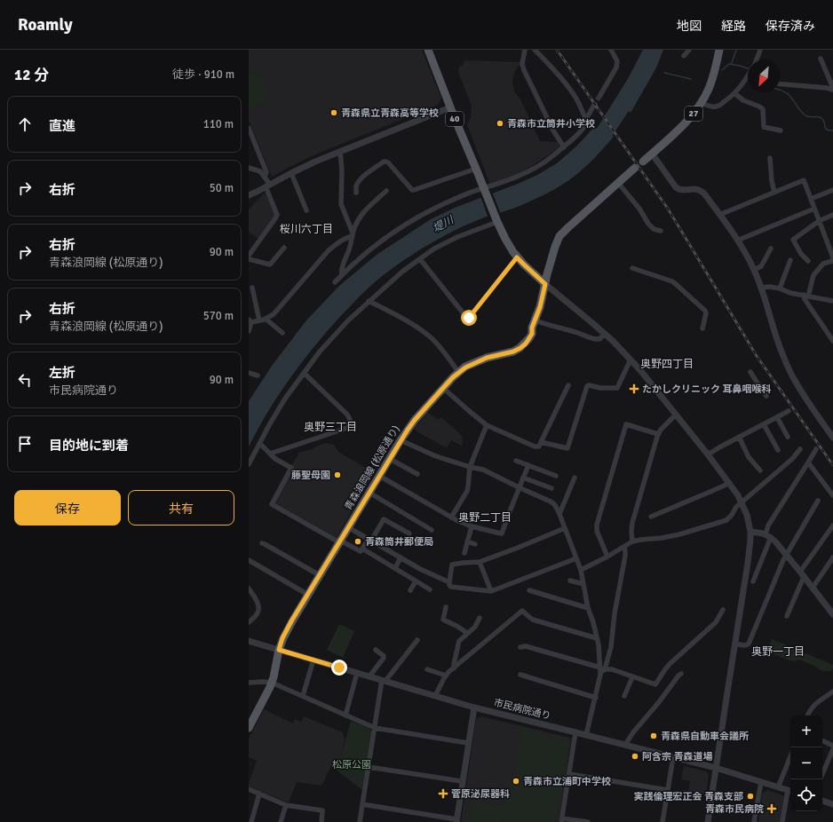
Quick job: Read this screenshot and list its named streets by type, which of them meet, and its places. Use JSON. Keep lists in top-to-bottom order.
{
  "streets": {
    "main road": ["27", "40", "青森浪岡線 (松原通り)"],
    "street": ["市民病院通り"]
  },
  "crossings": [
    ["40", "青森浪岡線 (松原通り)"],
    ["青森浪岡線 (松原通り)", "市民病院通り"]
  ],
  "districts": [
    "桜川六丁目",
    "奥野四丁目",
    "奥野三丁目",
    "奥野二丁目",
    "奥野一丁目"
  ],
  "water": ["堤川"],
  "parks": ["松原公園"],
  "places": {
    "other": [
      "青森県立青森高等学校",
      "青森市立筒井小学校",
      "藤聖母園",
      "青森筒井郵便局",
      "青森県自動車会議所",
      "阿含宗 青森道場",
      "青森市立浦町中学校",
      "実践倫理宏正会 青森支部"
    ],
    "health": ["たかしクリニック 耳鼻咽喉科", "菅原泌尿器科", "青森市民病院"]
  },
  "north": "bottom left",
  "page": {
    "header": "Roamly",
    "nav": ["地図", "経路", "保存済み"],
    "heading": ["12 分", "徒歩 · 910 m"],
    "list": [
      ["直進", "110 m"],
      ["右折", "50 m"],
      ["右折", "青森浪岡線 (松原通り)", "90 m"],
      ["右折", "青森浪岡線 (松原通り)", "570 m"],
      ["左折", "市民病院通り", "90 m"],
      "目的地に到着"
    ],
    "buttons": ["保存", "共有"],
    "map_buttons": ["+", "−"]
  }
}
